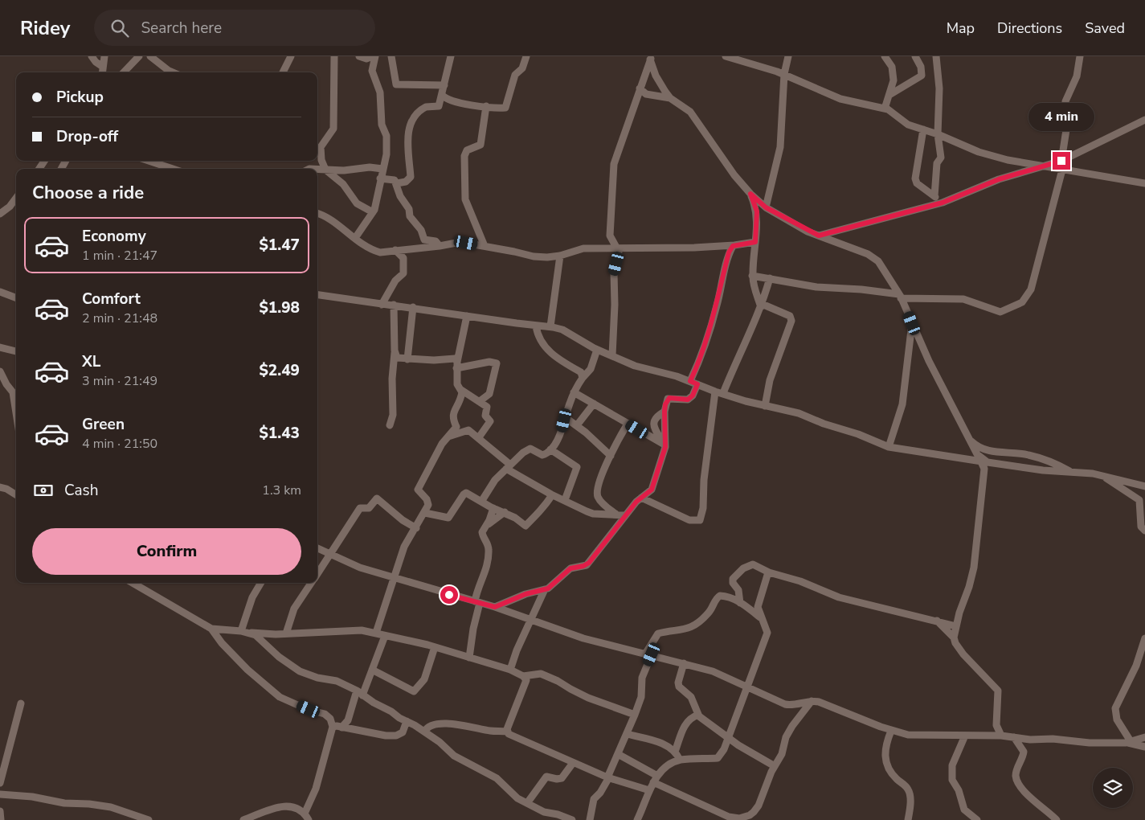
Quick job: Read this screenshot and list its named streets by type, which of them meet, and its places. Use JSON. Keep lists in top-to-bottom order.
{
  "page": {
    "header": "Ridey",
    "search": "Search here",
    "nav": ["Map", "Directions", "Saved"],
    "banner": ["Pickup", "Drop-off"],
    "bubble": "4 min",
    "heading": "Choose a ride",
    "list": [
      {
        "name": "Economy",
        "note": "1 min · 21:47",
        "value": "$1.47"
      },
      {
        "name": "Comfort",
        "note": "2 min · 21:48",
        "value": "$1.98"
      },
      {
        "name": "XL",
        "note": "3 min · 21:49",
        "value": "$2.49"
      },
      {
        "name": "Green",
        "note": "4 min · 21:50",
        "value": "$1.43"
      }
    ],
    "pay": ["Cash", "1.3 km"],
    "buttons": "Confirm"
  }
}
